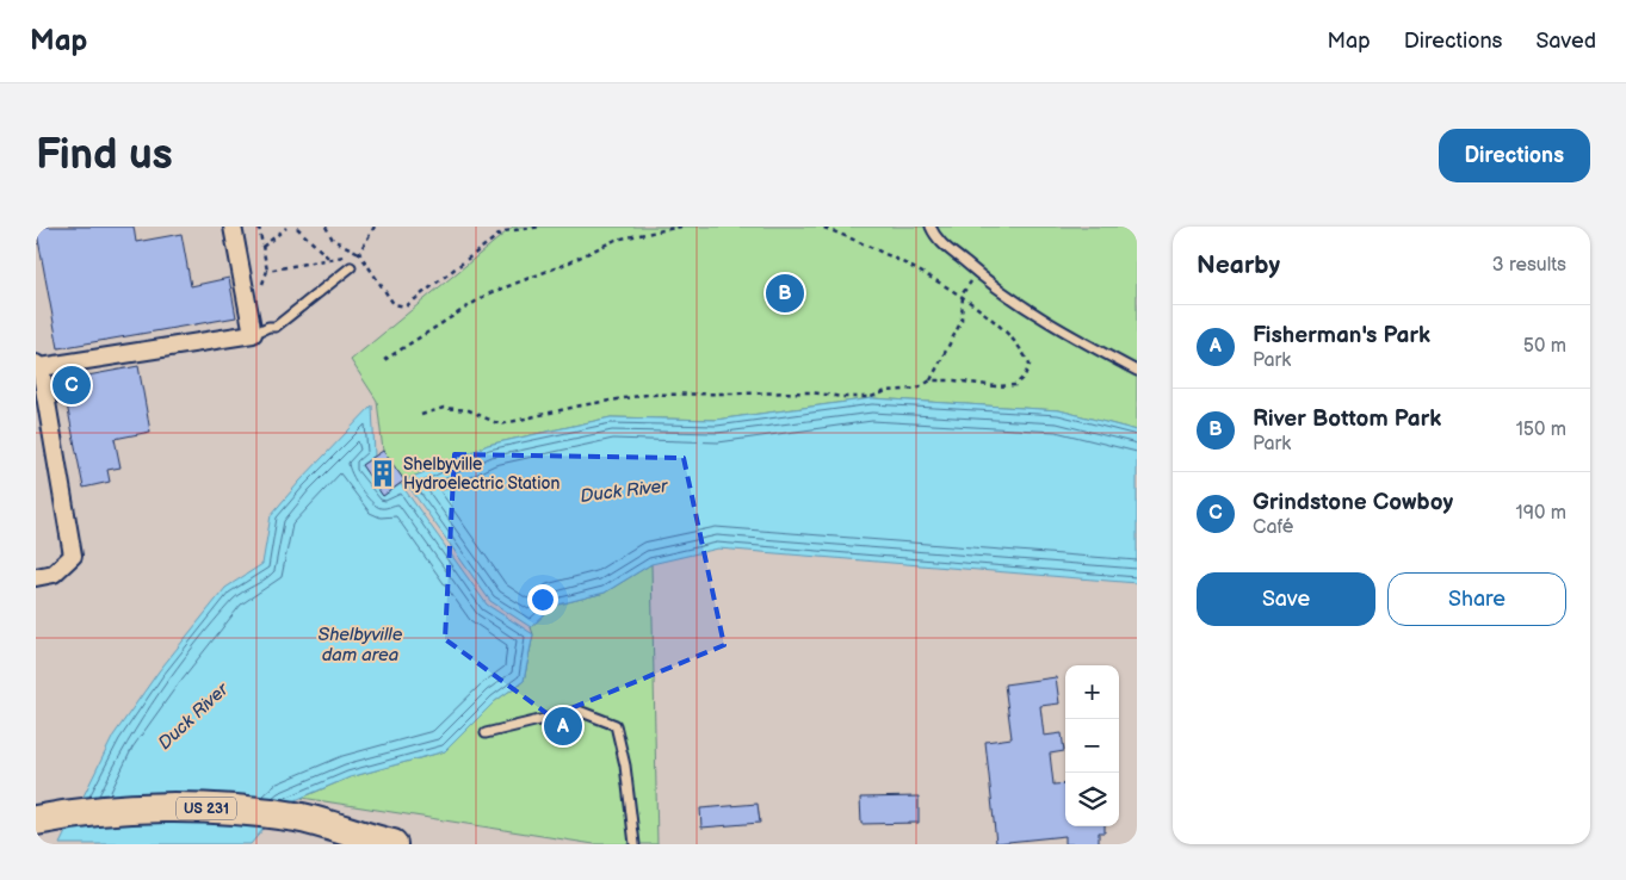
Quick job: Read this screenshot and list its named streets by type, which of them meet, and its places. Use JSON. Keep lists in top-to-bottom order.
{
  "streets": {
    "highway": ["US 231"]
  },
  "water": ["Duck River", "Shelbyville dam area"],
  "places": {
    "building": ["Shelbyville Hydroelectric Station"]
  },
  "page": {
    "header": "Map",
    "nav": ["Map", "Directions", "Saved"],
    "buttons": [
      "Directions",
      ["Save", "Share"]
    ],
    "title": "Find us",
    "heading": ["Nearby", "3 results"],
    "pins": ["B", "C", "A"],
    "list": [
      {
        "mark": "A",
        "name": "Fisherman's Park",
        "note": "Park",
        "value": "50 m"
      },
      {
        "mark": "B",
        "name": "River Bottom Park",
        "note": "Park",
        "value": "150 m"
      },
      {
        "mark": "C",
        "name": "Grindstone Cowboy",
        "note": "Café",
        "value": "190 m"
      }
    ],
    "map_buttons": ["+", "−"]
  }
}
